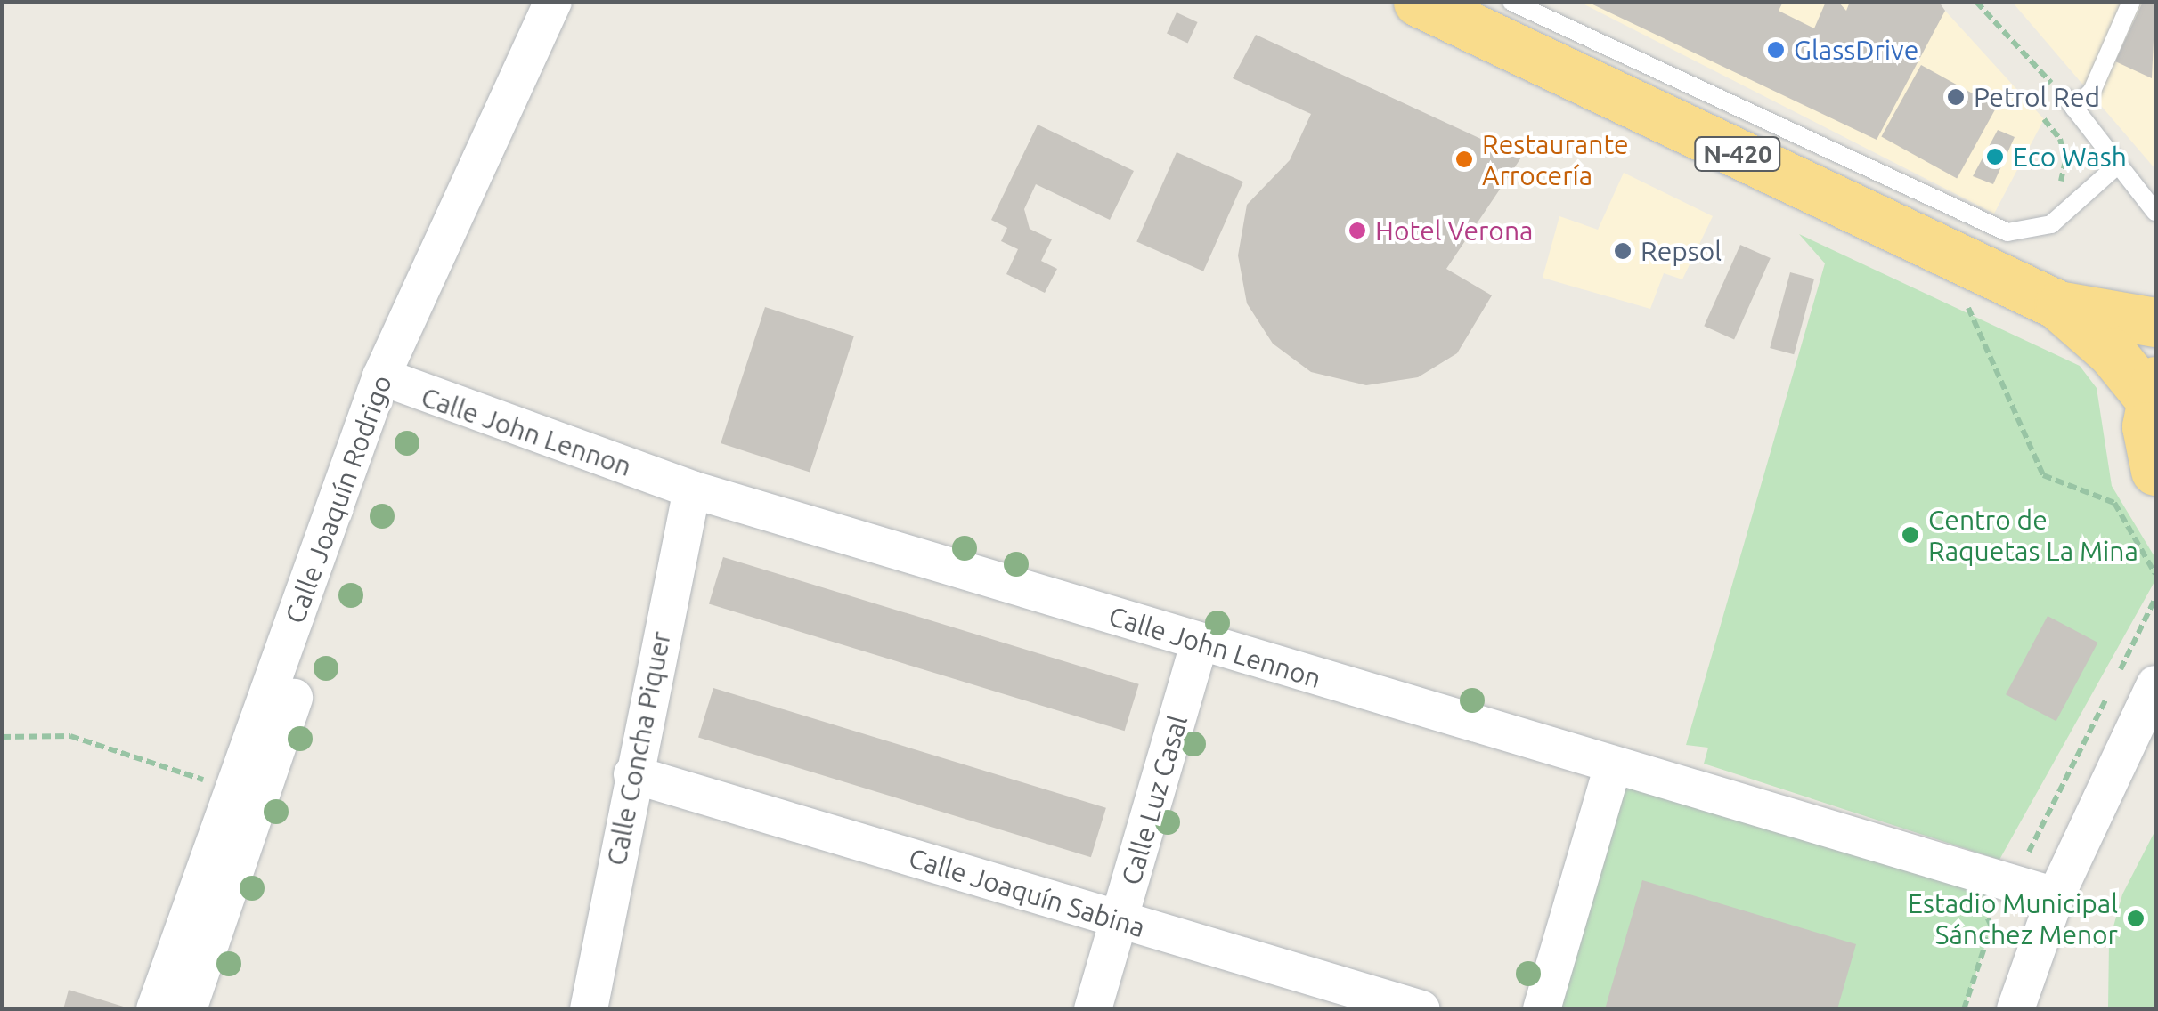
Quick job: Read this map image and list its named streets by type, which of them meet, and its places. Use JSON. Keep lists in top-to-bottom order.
{
  "streets": {
    "highway": ["N-420"],
    "street": [
      "Calle John Lennon",
      "Calle Joaquín Rodrigo",
      "Calle Concha Piquer",
      "Calle Luz Casal",
      "Calle Joaquín Sabina"
    ]
  },
  "crossings": [
    ["Calle John Lennon", "Calle Joaquín Rodrigo"],
    ["Calle John Lennon", "Calle Concha Piquer"],
    ["Calle John Lennon", "Calle Luz Casal"],
    ["Calle Concha Piquer", "Calle Joaquín Sabina"],
    ["Calle Luz Casal", "Calle Joaquín Sabina"]
  ],
  "places": [
    "GlassDrive",
    "Petrol Red",
    "Eco Wash",
    "Restaurante Arrocería",
    "Hotel Verona",
    "Repsol",
    "Centro de Raquetas La Mina",
    "Estadio Municipal Sánchez Menor"
  ]
}
